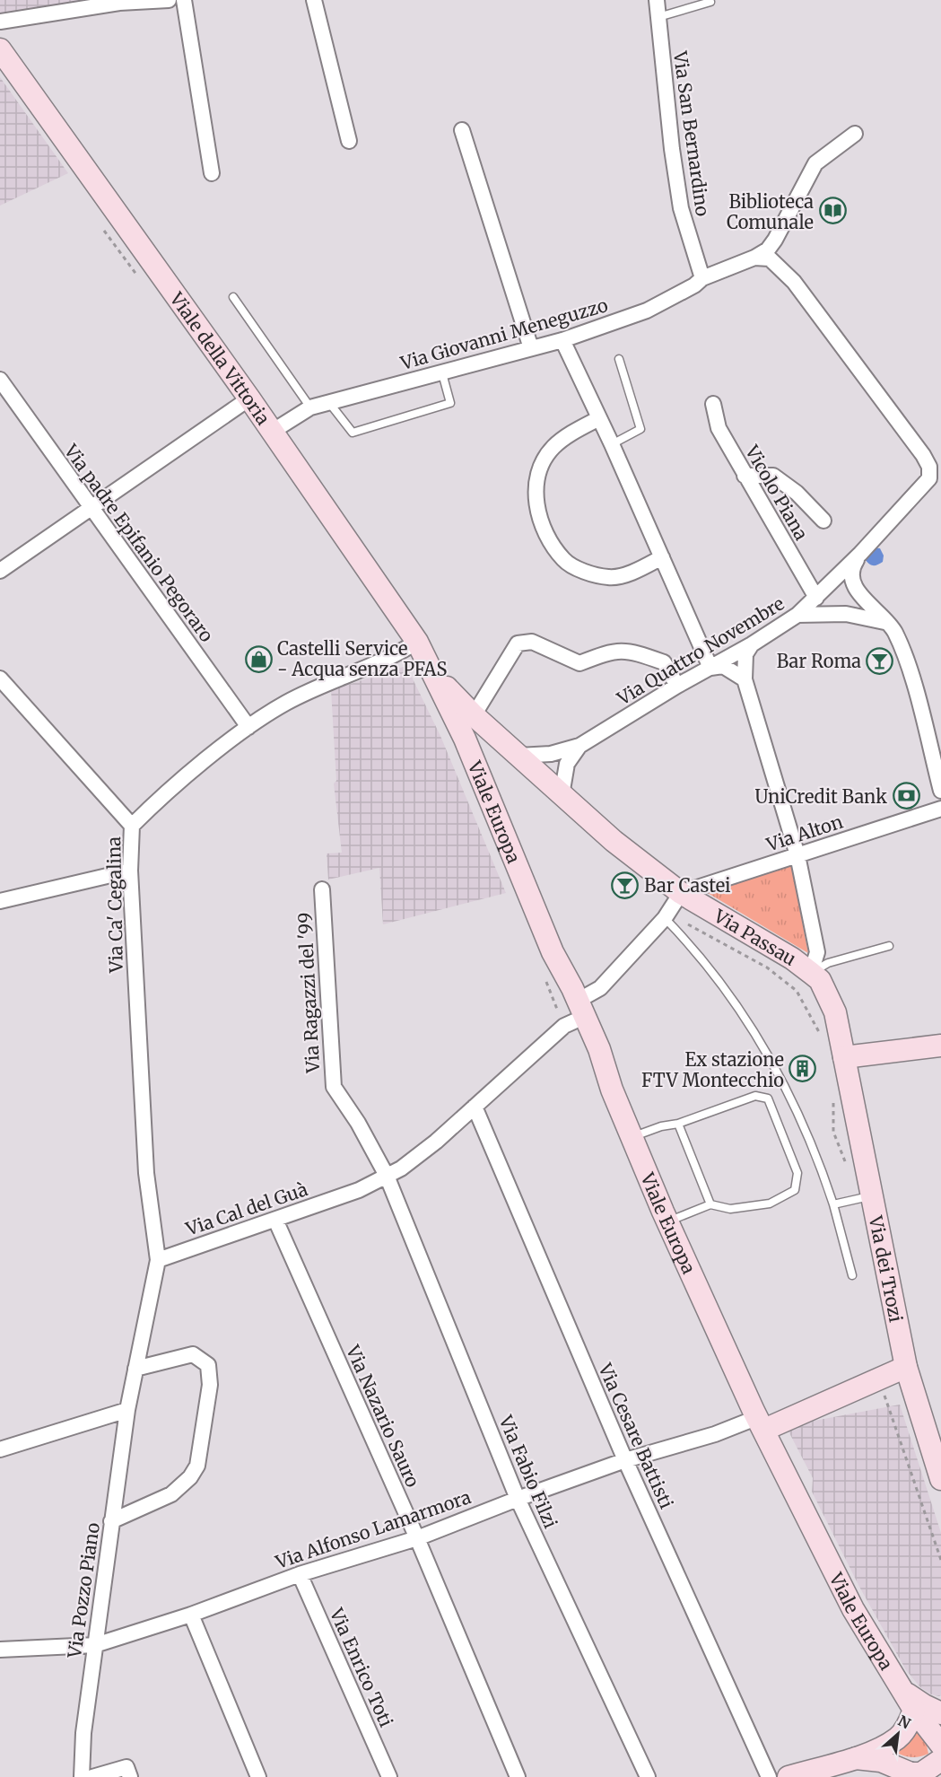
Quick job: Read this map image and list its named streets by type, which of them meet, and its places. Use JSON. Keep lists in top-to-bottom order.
{
  "streets": {
    "main road": [
      "Viale della Vittoria",
      "Viale Europa",
      "Via Passau",
      "Via dei Trozi"
    ],
    "street": [
      "Via San Bernardino",
      "Via Giovanni Meneguzzo",
      "Vicolo Piana",
      "Via padre Epifanio Pegoraro",
      "Via Quattro Novembre",
      "Via Alton",
      "Via Ca' Cegalina",
      "Via Ragazzi del '99",
      "Via Cal del Guà",
      "Via Nazario Sauro",
      "Via Cesare Battisti",
      "Via Fabio Filzi",
      "Via Alfonso Lamarmora",
      "Via Pozzo Piano",
      "Via Enrico Toti"
    ]
  },
  "crossings": [
    ["Via San Bernardino", "Via Giovanni Meneguzzo"],
    ["Via Giovanni Meneguzzo", "Viale della Vittoria"],
    ["Viale della Vittoria", "Viale Europa"],
    ["Viale della Vittoria", "Via Ca' Cegalina"],
    ["Viale della Vittoria", "Via Passau"],
    ["Vicolo Piana", "Via Quattro Novembre"],
    ["Via padre Epifanio Pegoraro", "Via Ca' Cegalina"],
    ["Via Quattro Novembre", "Via Passau"],
    ["Viale Europa", "Via Passau"],
    ["Viale Europa", "Via Cal del Guà"],
    ["Viale Europa", "Via Alfonso Lamarmora"],
    ["Via Alton", "Via Passau"],
    ["Via Alton", "Via Cal del Guà"],
    ["Via Ca' Cegalina", "Via Cal del Guà"],
    ["Via Passau", "Via Cal del Guà"],
    ["Via Passau", "Via dei Trozi"],
    ["Via Ragazzi del '99", "Via Cal del Guà"],
    ["Via Ragazzi del '99", "Via Fabio Filzi"],
    ["Via Cal del Guà", "Via Nazario Sauro"],
    ["Via Cal del Guà", "Via Cesare Battisti"],
    ["Via Cal del Guà", "Via Fabio Filzi"],
    ["Via Nazario Sauro", "Via Alfonso Lamarmora"],
    ["Via Cesare Battisti", "Via Alfonso Lamarmora"],
    ["Via Fabio Filzi", "Via Alfonso Lamarmora"],
    ["Via Alfonso Lamarmora", "Via Pozzo Piano"],
    ["Via Alfonso Lamarmora", "Via Enrico Toti"]
  ],
  "places": {
    "library": ["Biblioteca Comunale"],
    "shop": ["Castelli Service - Acqua senza PFAS"],
    "bar": ["Bar Roma", "Bar Castei"],
    "bank": ["UniCredit Bank"],
    "building": ["Ex stazione FTV Montecchio"]
  },
  "north": "top right"
}
